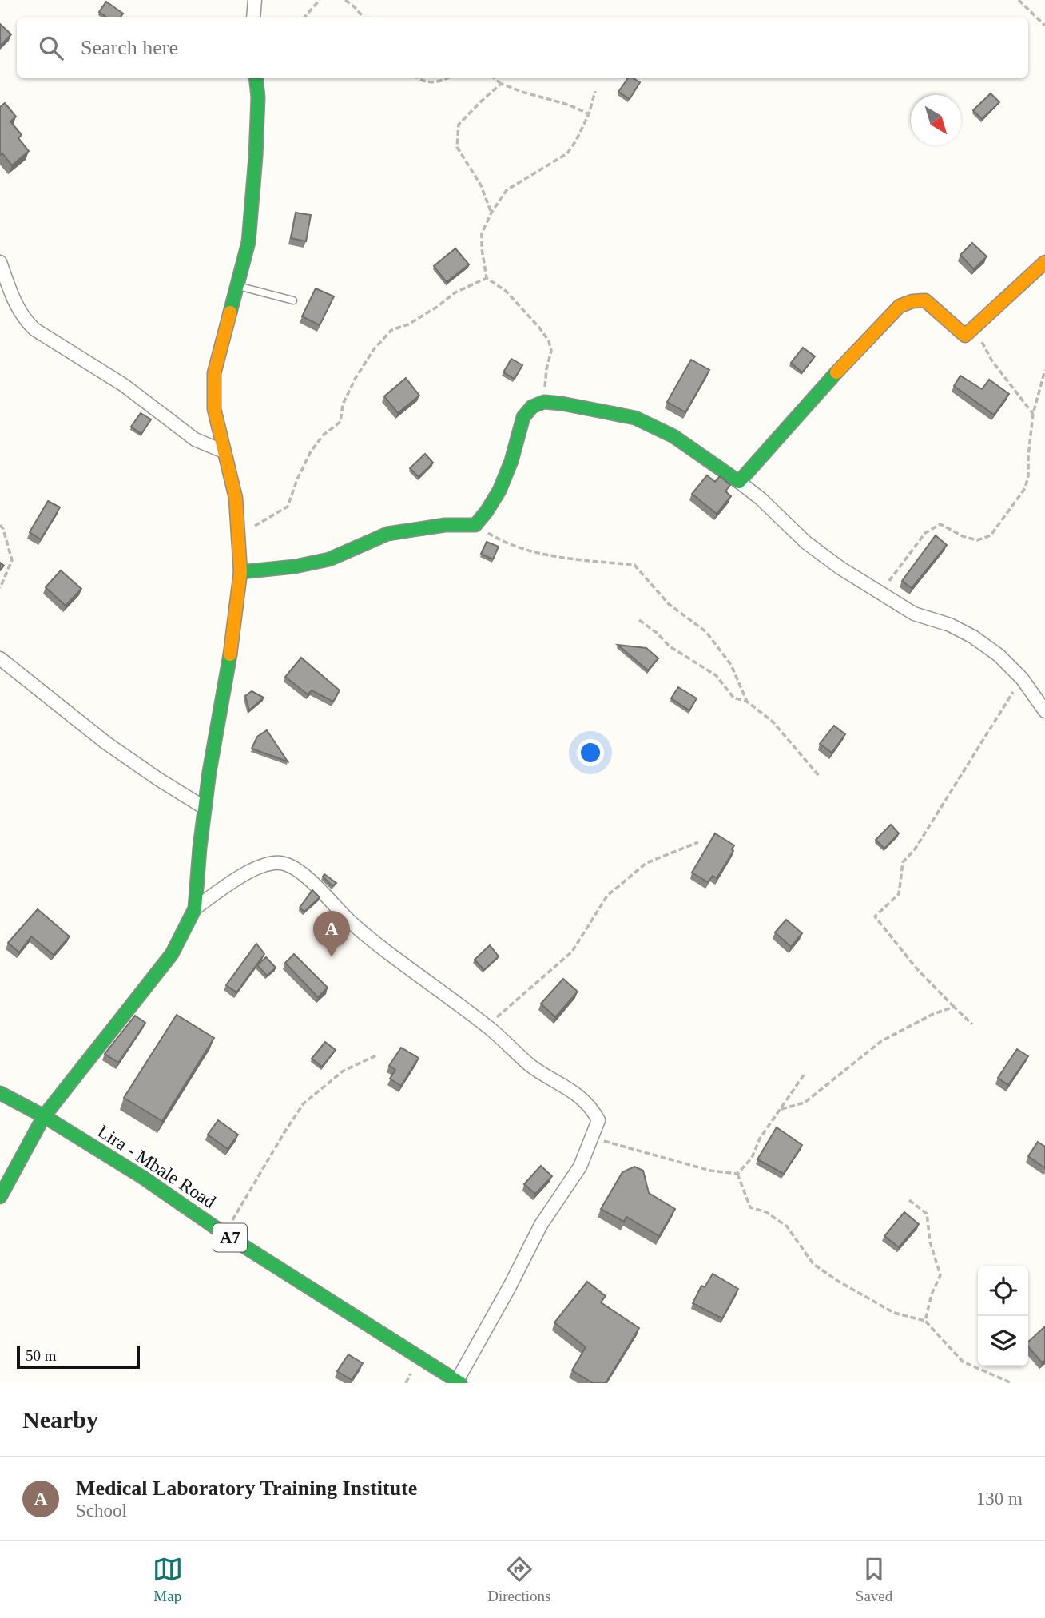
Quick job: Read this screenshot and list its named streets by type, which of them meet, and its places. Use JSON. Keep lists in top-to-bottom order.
{
  "streets": {
    "street": ["Lira - Mbale Road", "A7"]
  },
  "scale_bar": "50 m",
  "north": "bottom right",
  "page": {
    "search": "Search here",
    "pins": "A",
    "scale": "50 m",
    "heading": "Nearby",
    "list": [
      {
        "mark": "A",
        "name": "Medical Laboratory Training Institute",
        "note": "School",
        "value": "130 m"
      }
    ],
    "nav": ["Map", "Directions", "Saved"]
  }
}
